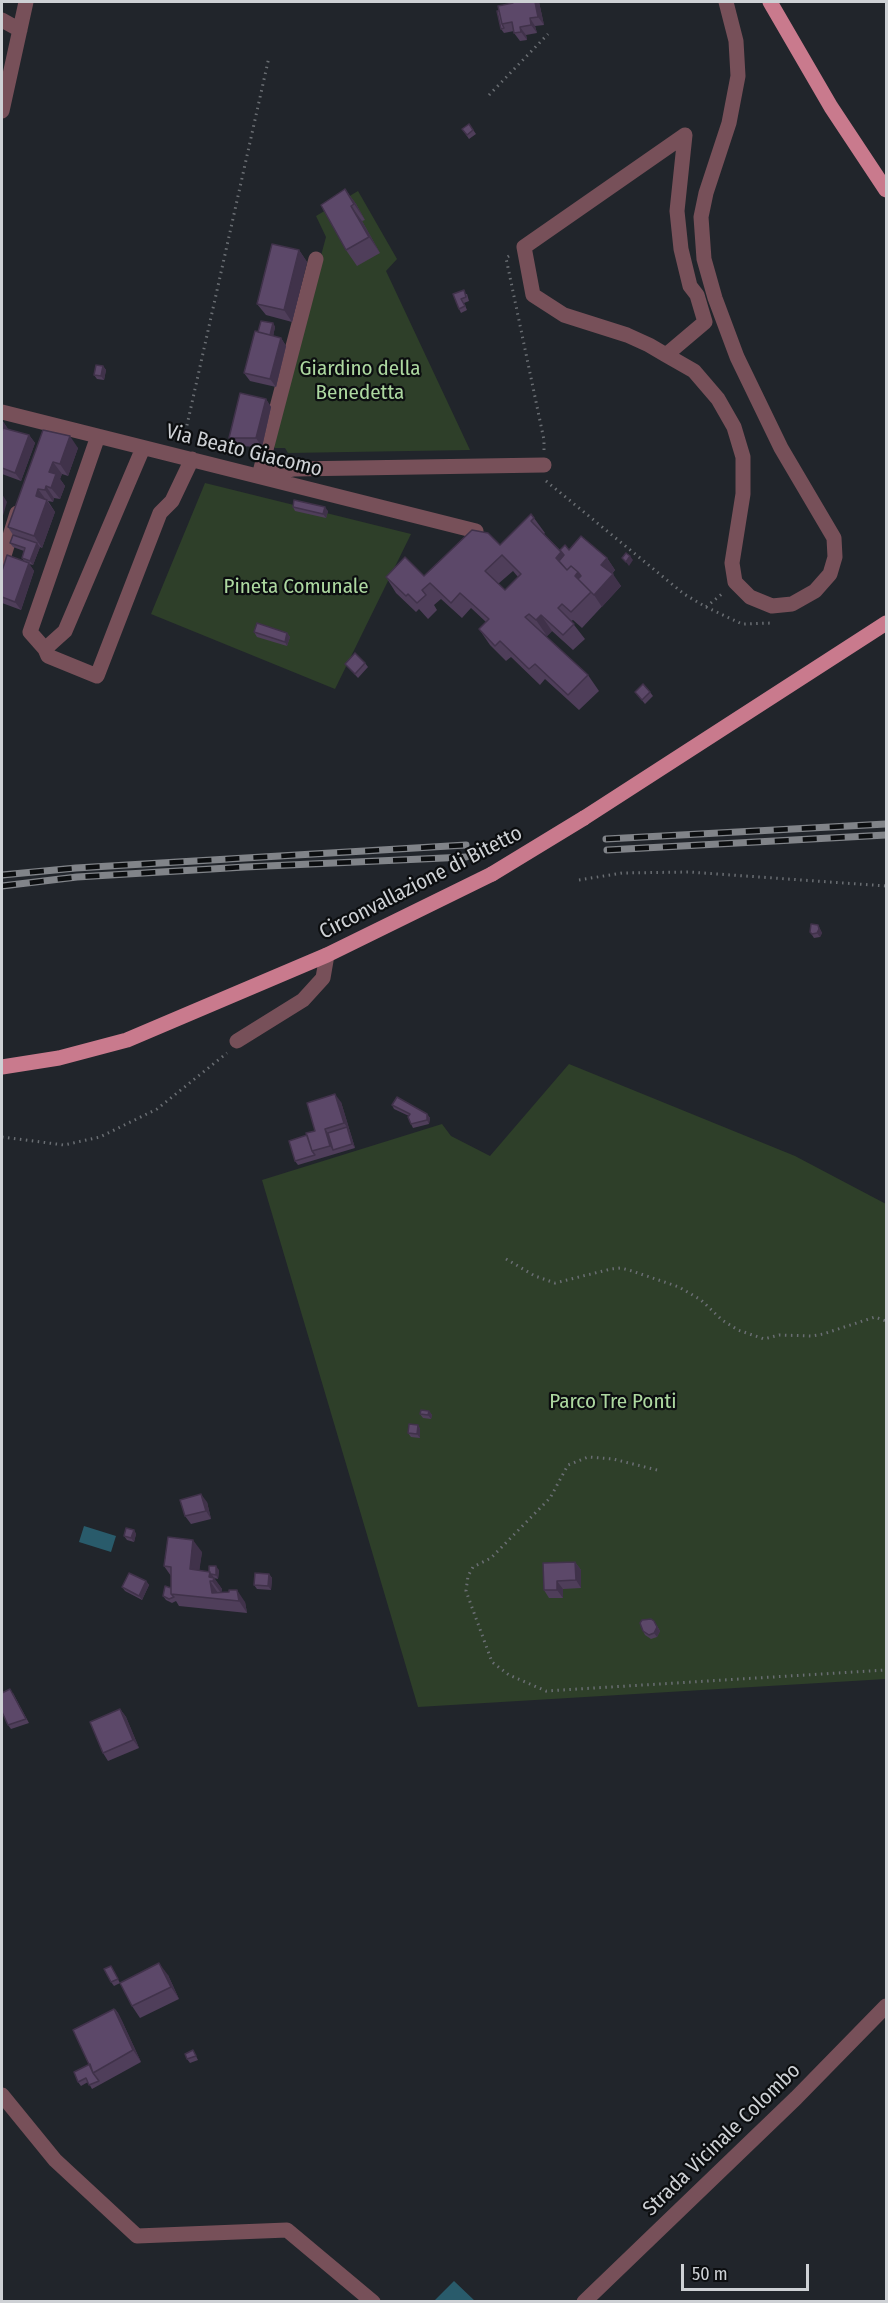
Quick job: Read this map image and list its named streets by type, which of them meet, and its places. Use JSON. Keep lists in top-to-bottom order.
{
  "streets": {
    "main road": ["Circonvallazione di Bitetto"],
    "street": ["Via Beato Giacomo", "Strada Vicinale Colombo"]
  },
  "parks": ["Giardino della Benedetta", "Pineta Comunale", "Parco Tre Ponti"],
  "scale_bar": "50 m"
}
